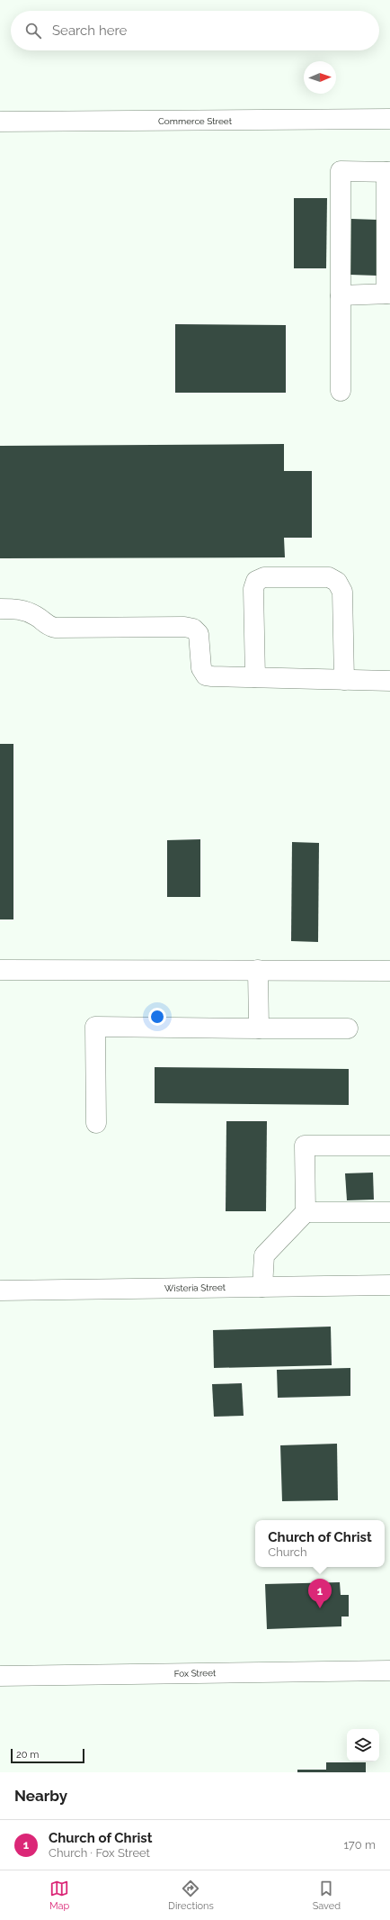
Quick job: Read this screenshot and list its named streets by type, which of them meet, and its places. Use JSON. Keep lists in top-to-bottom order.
{
  "streets": {
    "street": ["Commerce Street", "Wisteria Street", "Fox Street"]
  },
  "scale_bar": "20 m",
  "north": "right",
  "page": {
    "search": "Search here",
    "popup": ["Church of Christ", "Church"],
    "pins": "1",
    "scale": "20 m",
    "heading": "Nearby",
    "list": [
      {
        "mark": "1",
        "name": "Church of Christ",
        "note": "Church · Fox Street",
        "value": "170 m"
      }
    ],
    "nav": ["Map", "Directions", "Saved"]
  }
}
